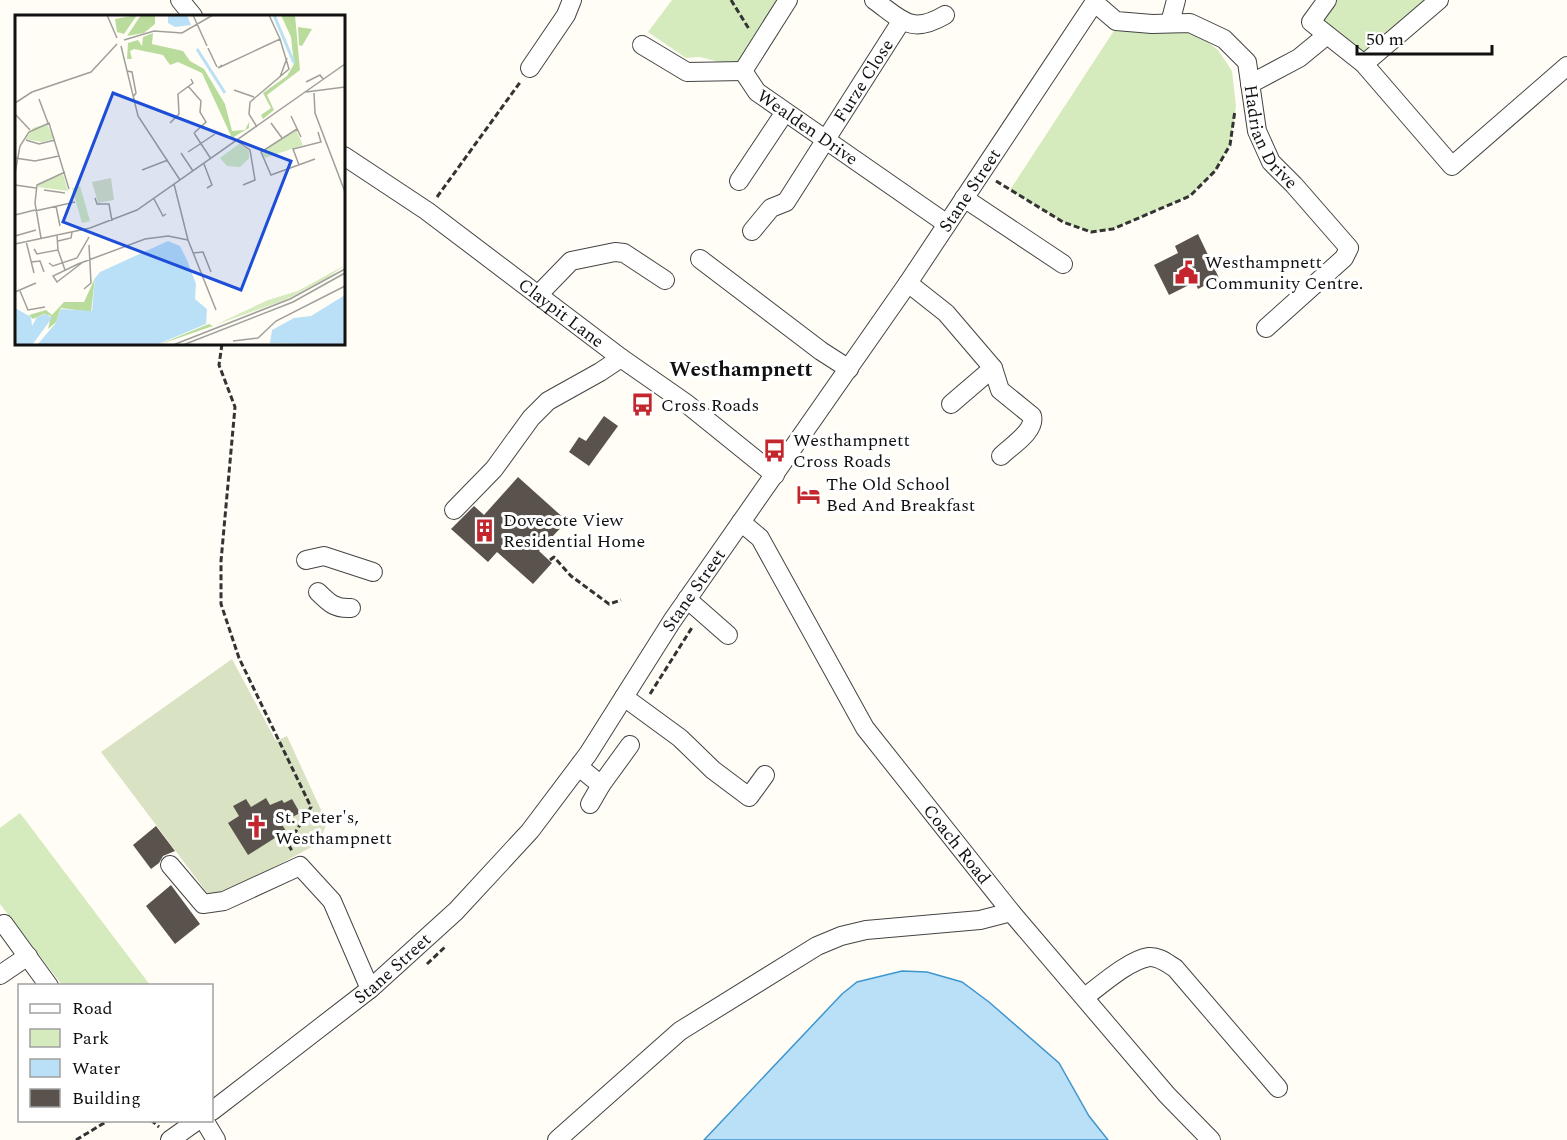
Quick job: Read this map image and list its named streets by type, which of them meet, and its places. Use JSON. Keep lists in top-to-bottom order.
{
  "streets": {
    "street": [
      "Furze Close",
      "Wealden Drive",
      "Hadrian Drive",
      "Stane Street",
      "Claypit Lane",
      "Coach Road"
    ]
  },
  "crossings": [
    ["Furze Close", "Wealden Drive"],
    ["Wealden Drive", "Stane Street"],
    ["Hadrian Drive", "Stane Street"],
    ["Stane Street", "Claypit Lane"],
    ["Stane Street", "Coach Road"]
  ],
  "districts": ["Westhampnett"],
  "places": {
    "public building": ["Westhampnett Community Centre."],
    "bus stop": ["Cross Roads", "Westhampnett Cross Roads"],
    "hotel": ["The Old School Bed And Breakfast"],
    "building": ["Dovecote View Residential Home"],
    "church": ["St. Peter's, Westhampnett"]
  },
  "legend": [
    "Road",
    "Park",
    "Water",
    "Building"
  ],
  "scale_bar": "50 m"
}
